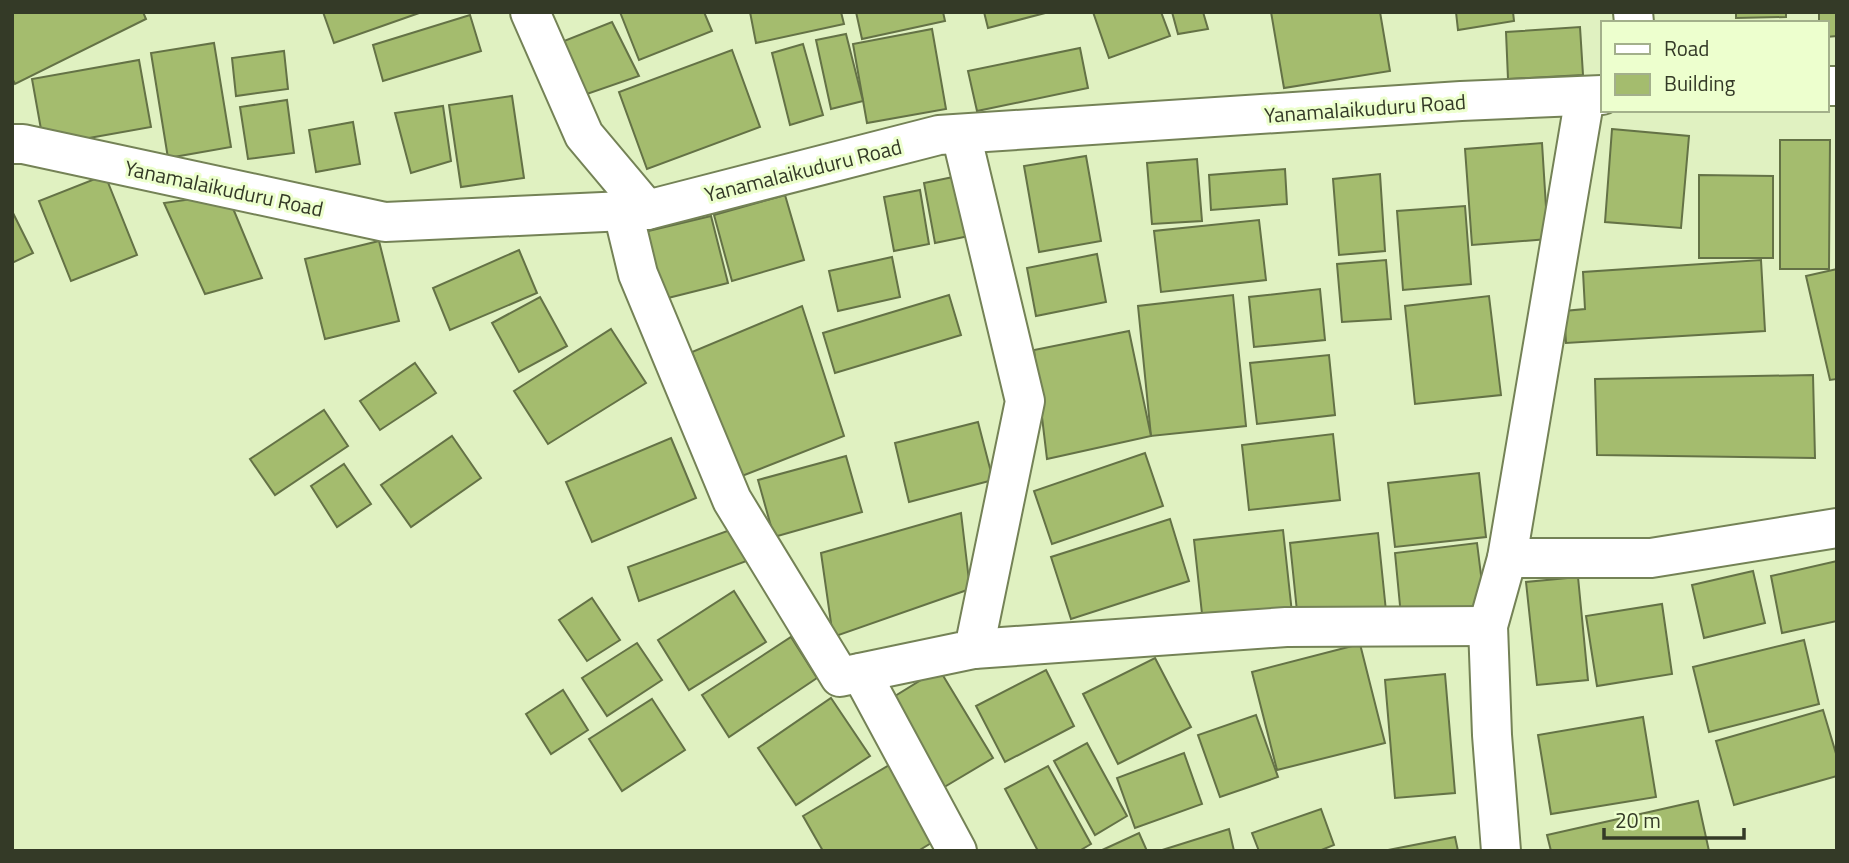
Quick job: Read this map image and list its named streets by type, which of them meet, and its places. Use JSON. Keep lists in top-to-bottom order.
{
  "streets": {
    "street": ["Yanamalaikuduru Road"]
  },
  "legend": ["Road", "Building"],
  "scale_bar": "20 m"
}
